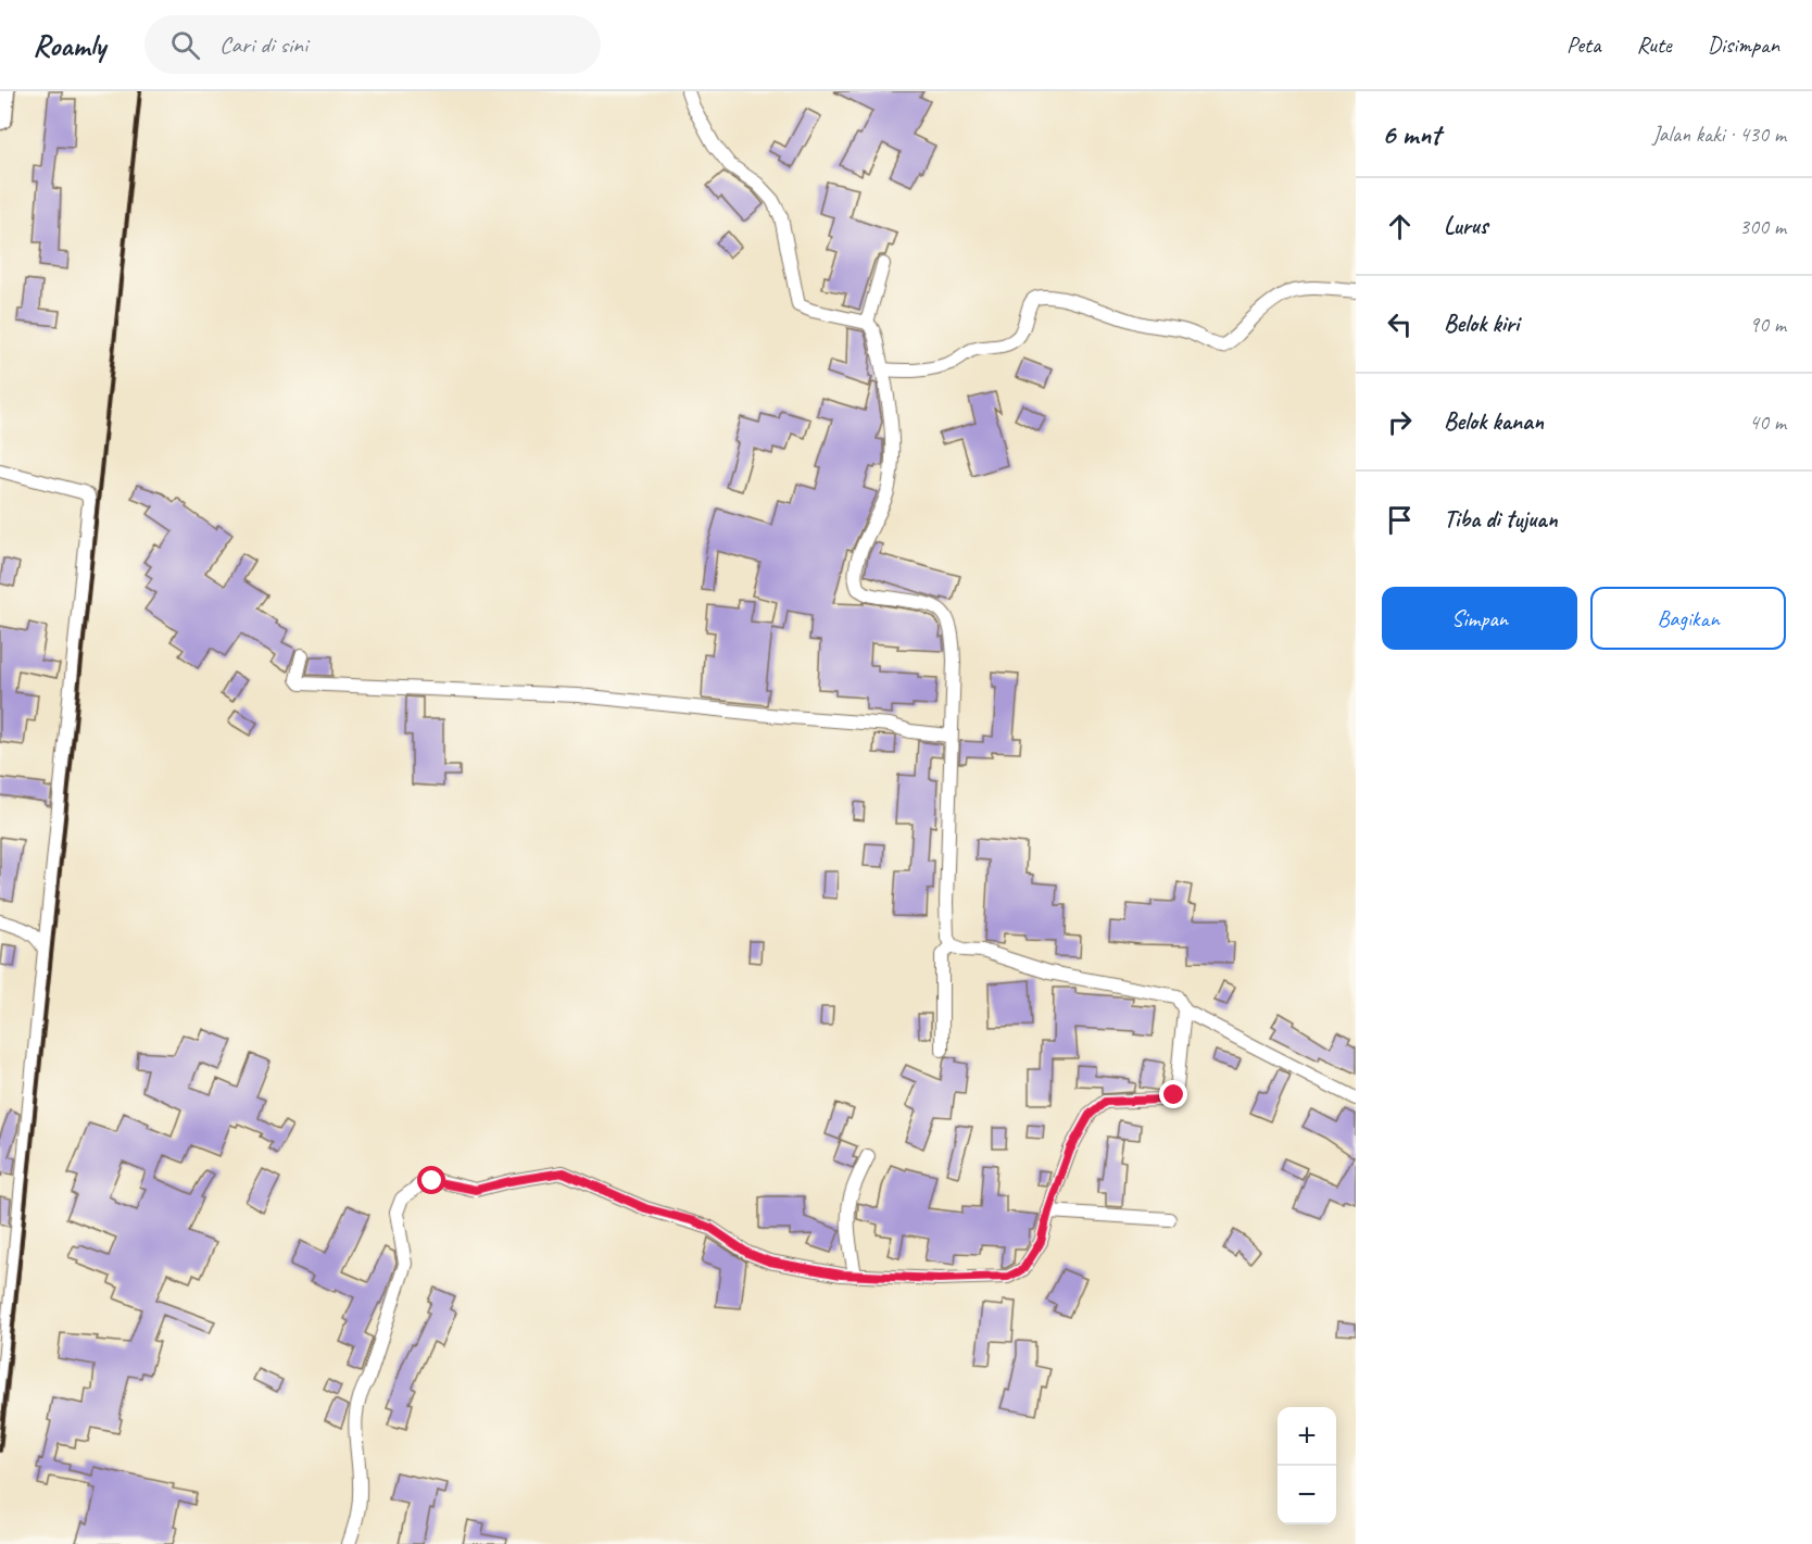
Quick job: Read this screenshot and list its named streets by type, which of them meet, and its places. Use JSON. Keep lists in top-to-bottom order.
{
  "page": {
    "header": "Roamly",
    "search": "Cari di sini",
    "nav": ["Peta", "Rute", "Disimpan"],
    "heading": ["6 mnt", "Jalan kaki · 430 m"],
    "list": [
      ["Lurus", "300 m"],
      ["Belok kiri", "90 m"],
      ["Belok kanan", "40 m"],
      "Tiba di tujuan"
    ],
    "buttons": ["Simpan", "Bagikan"],
    "map_buttons": ["+", "−"]
  }
}
